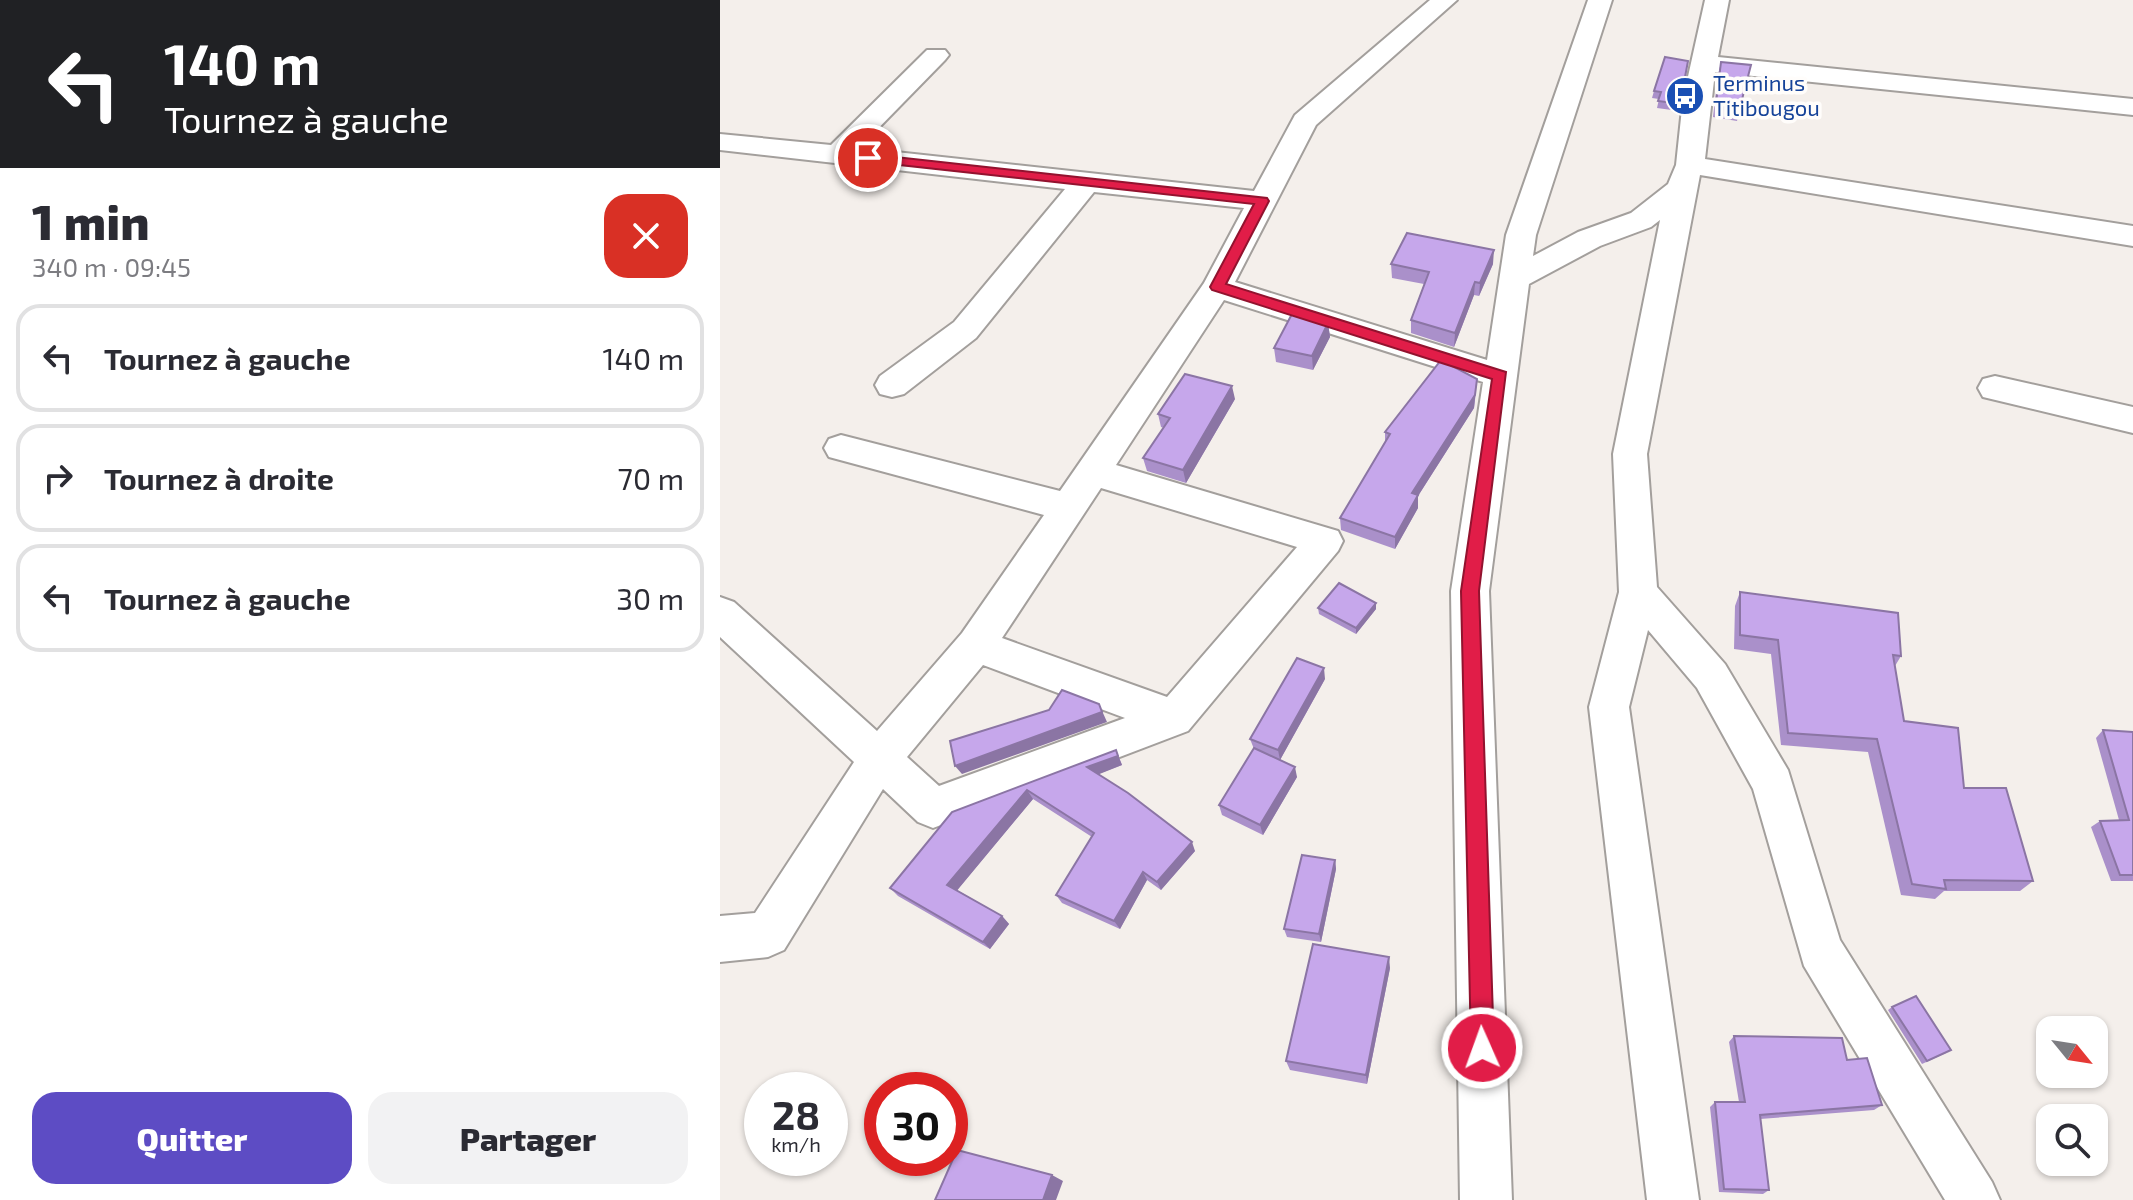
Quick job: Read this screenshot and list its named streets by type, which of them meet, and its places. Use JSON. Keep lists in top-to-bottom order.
{
  "places": {
    "bus stop": ["Terminus Titibougou"]
  },
  "north": "bottom right",
  "page": {
    "turn": ["140 m", "Tournez à gauche"],
    "heading": ["1 min", "340 m · 09:45"],
    "list": [
      {
        "name": "Tournez à gauche",
        "value": "140 m"
      },
      {
        "name": "Tournez à droite",
        "value": "70 m"
      },
      {
        "name": "Tournez à gauche",
        "value": "30 m"
      }
    ],
    "speed": "28 km/h",
    "limit": "30",
    "buttons": ["Quitter", "Partager"]
  }
}
